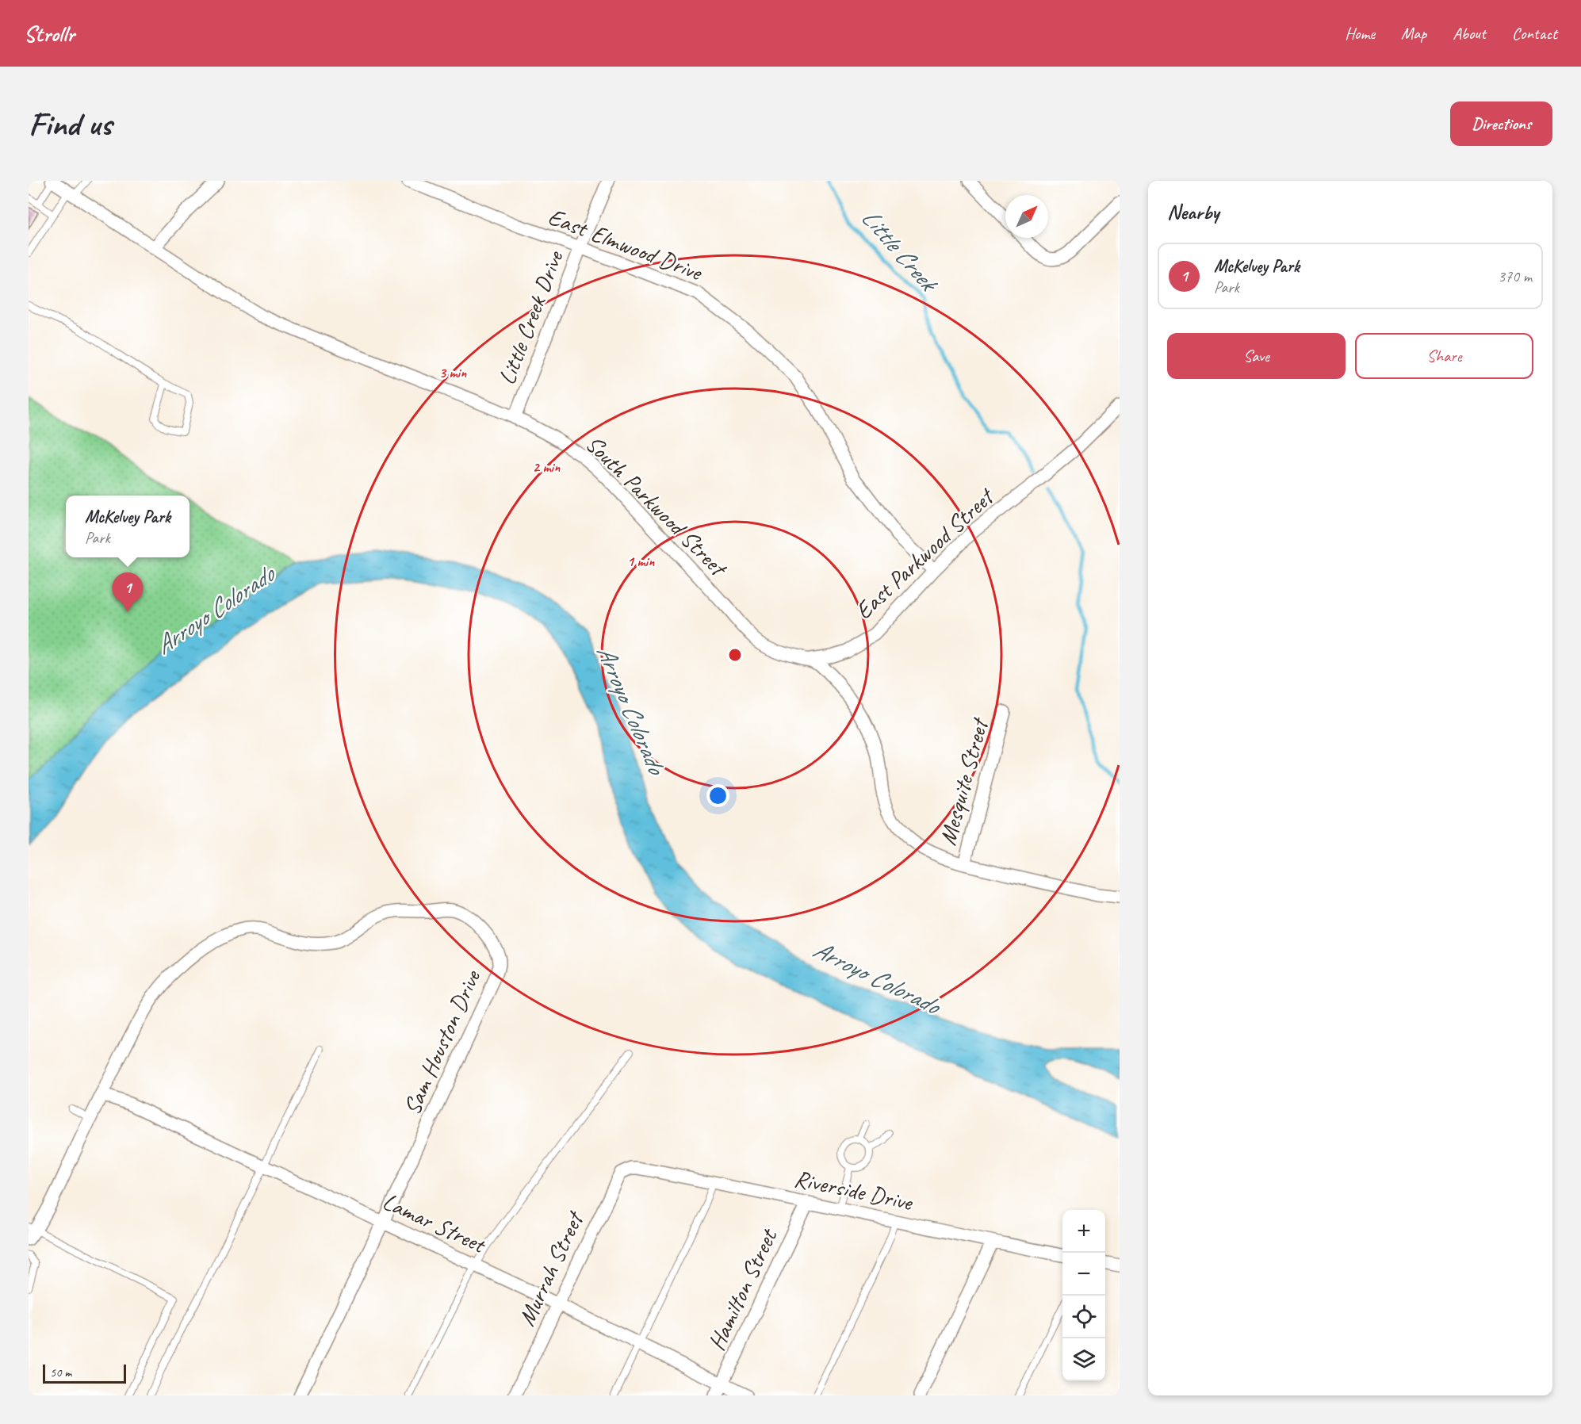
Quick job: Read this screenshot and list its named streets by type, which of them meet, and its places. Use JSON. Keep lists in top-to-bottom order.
{
  "streets": {
    "street": [
      "East Elmwood Drive",
      "Little Creek Drive",
      "South Parkwood Street",
      "East Parkwood Street",
      "Mesquite Street",
      "Sam Houston Drive",
      "Riverside Drive",
      "Lamar Street",
      "Murrah Street",
      "Hamilton Street"
    ]
  },
  "crossings": [
    ["East Elmwood Drive", "Little Creek Drive"],
    ["East Elmwood Drive", "East Parkwood Street"],
    ["Little Creek Drive", "South Parkwood Street"],
    ["South Parkwood Street", "East Parkwood Street"],
    ["Sam Houston Drive", "Lamar Street"],
    ["Riverside Drive", "Murrah Street"],
    ["Riverside Drive", "Hamilton Street"],
    ["Lamar Street", "Murrah Street"],
    ["Lamar Street", "Hamilton Street"]
  ],
  "water": ["Little Creek", "Arroyo Colorado"],
  "scale_bar": "50 m",
  "north": "top right",
  "page": {
    "header": "Strollr",
    "nav": [
      "Home",
      "Map",
      "About",
      "Contact"
    ],
    "buttons": [
      "Directions",
      ["Save", "Share"]
    ],
    "title": "Find us",
    "heading": "Nearby",
    "list": [
      {
        "mark": "1",
        "name": "McKelvey Park",
        "note": "Park",
        "value": "370 m"
      }
    ],
    "popup": ["McKelvey Park", "Park"],
    "pins": "1",
    "map_buttons": ["+", "−"],
    "scale": "50 m"
  },
  "rings": ["3 min", "2 min", "1 min"]
}
